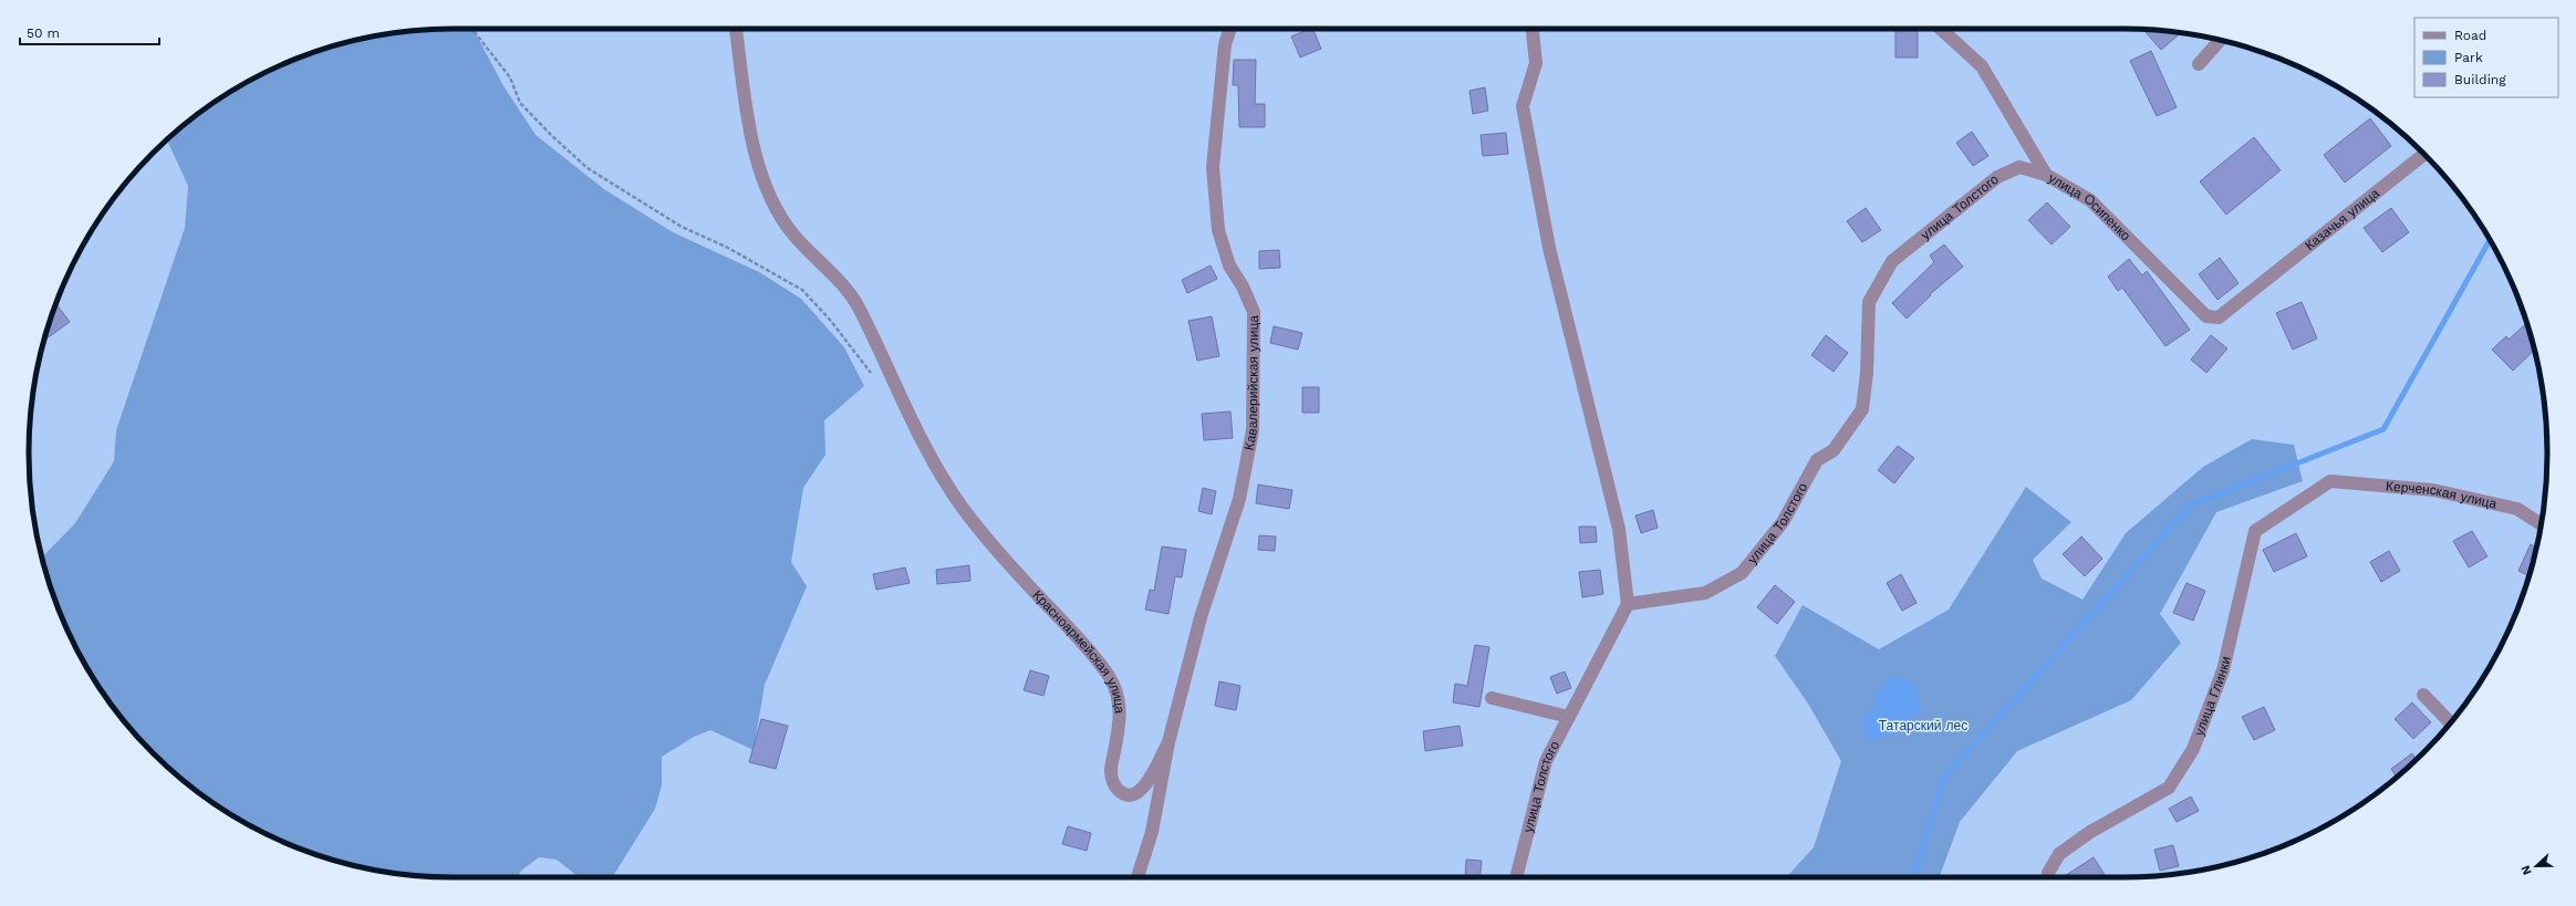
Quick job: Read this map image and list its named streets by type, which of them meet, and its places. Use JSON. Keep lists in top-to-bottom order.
{
  "streets": {
    "street": [
      "улица Толстого",
      "улица Осипенко",
      "Казачья улица",
      "Кавалерийская улица",
      "Керченская улица",
      "Красноармейская улица",
      "улица Глинки"
    ]
  },
  "crossings": [
    ["улица Толстого", "улица Осипенко"],
    ["улица Осипенко", "Казачья улица"],
    ["Кавалерийская улица", "Красноармейская улица"],
    ["Керченская улица", "улица Глинки"]
  ],
  "parks": ["Татарский лес"],
  "legend": ["Road", "Park", "Building"],
  "scale_bar": "50 m",
  "north": "left"
}
